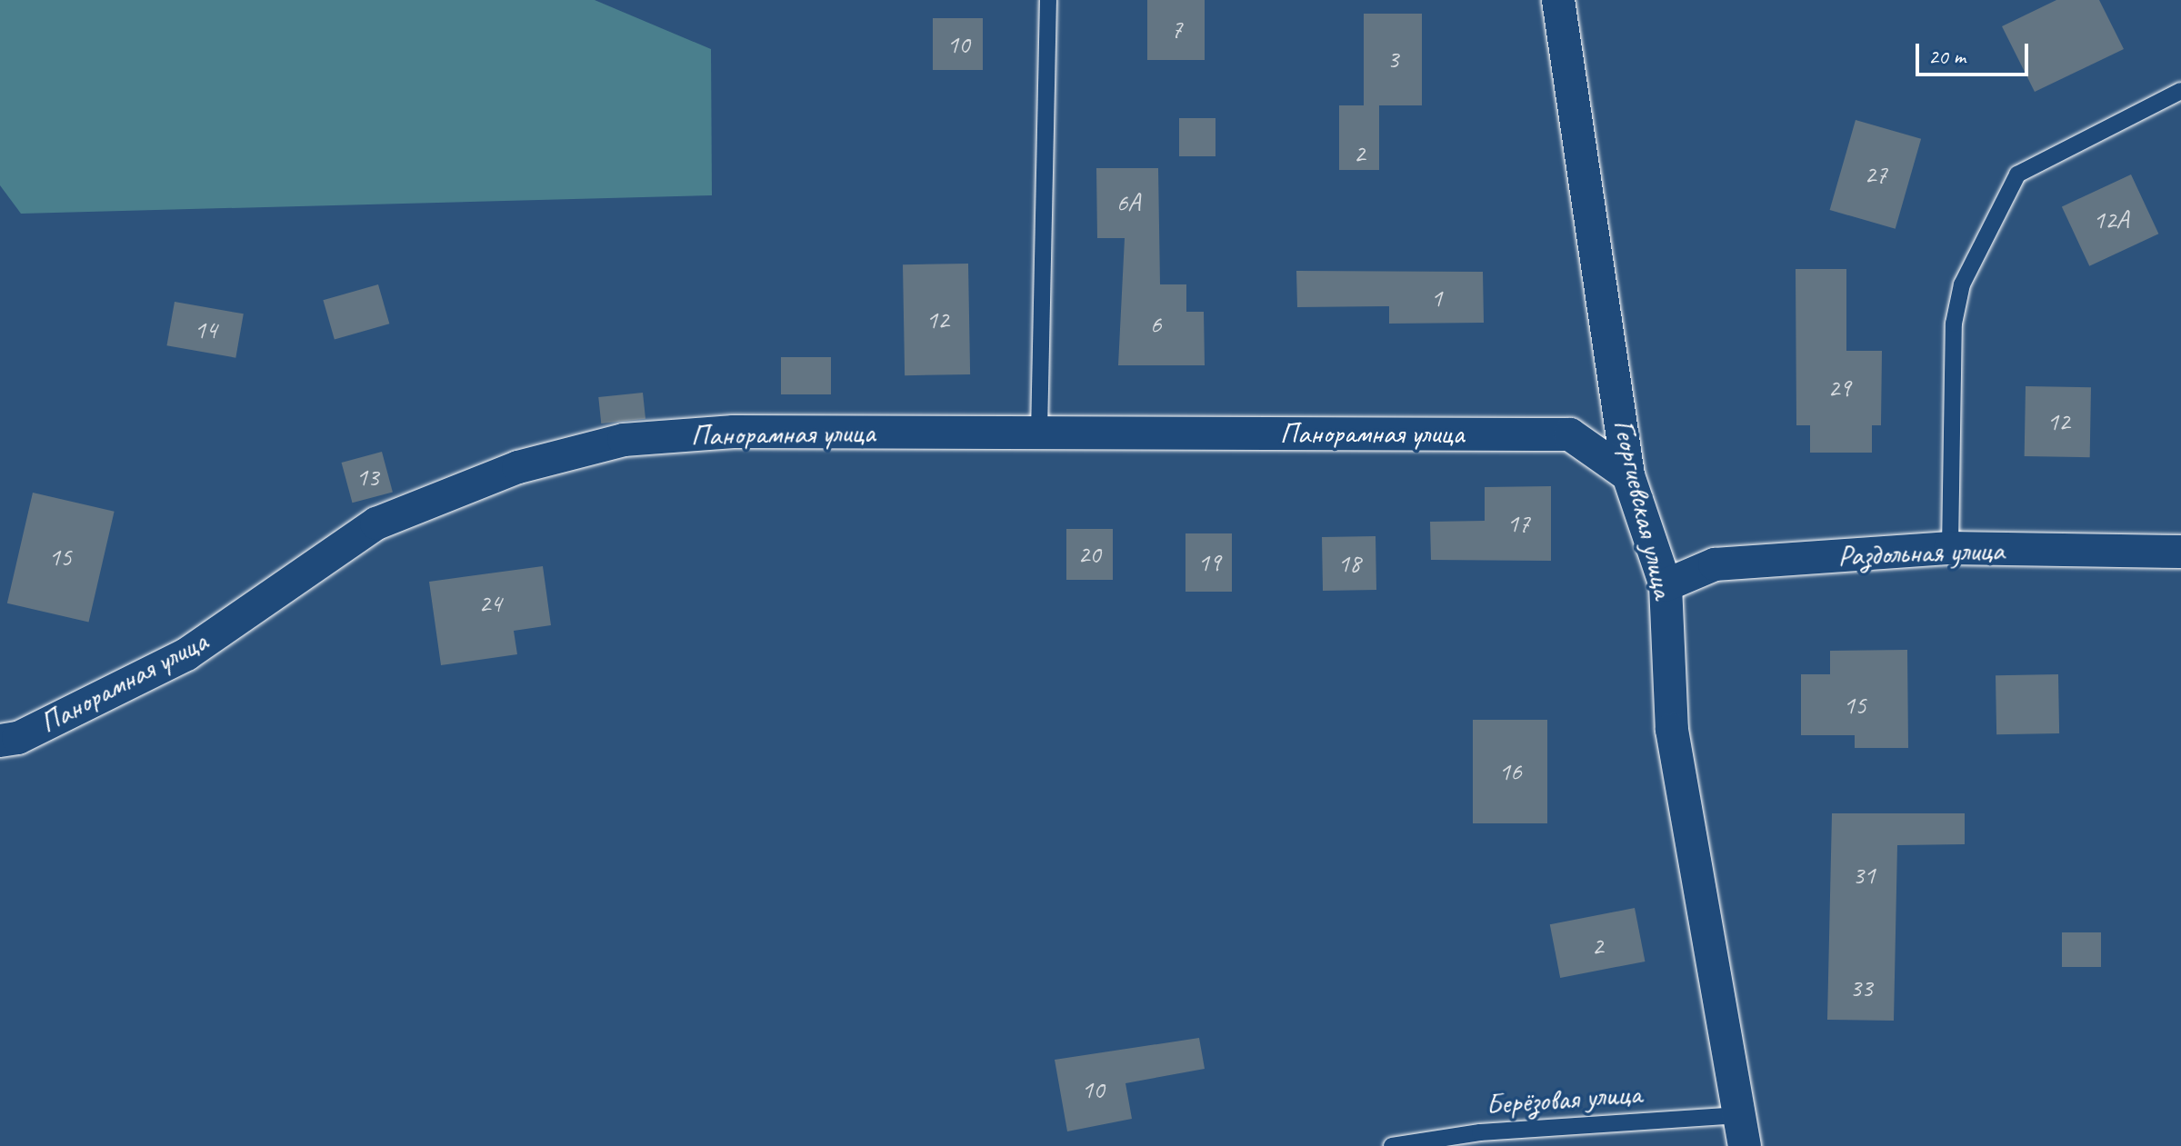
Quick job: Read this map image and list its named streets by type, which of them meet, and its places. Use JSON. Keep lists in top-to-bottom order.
{
  "streets": {
    "street": ["Панорамная улица", "Георгиевская улица", "Раздольная улица"],
    "lane": ["Берёзовая улица"]
  },
  "crossings": [
    ["Панорамная улица", "Георгиевская улица"],
    ["Георгиевская улица", "Раздольная улица"],
    ["Георгиевская улица", "Берёзовая улица"]
  ],
  "house_numbers": [
    "7",
    "10",
    "3",
    "2",
    "27",
    "6А",
    "12А",
    "1",
    "12",
    "6",
    "14",
    "29",
    "12",
    "13",
    "17",
    "20",
    "15",
    "19",
    "18",
    "24",
    "15",
    "16",
    "31",
    "2",
    "33",
    "10"
  ],
  "scale_bar": "20 m"
}
